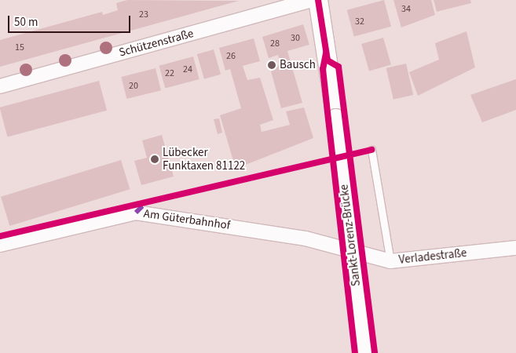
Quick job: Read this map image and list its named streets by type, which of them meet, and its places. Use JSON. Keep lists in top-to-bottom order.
{
  "streets": {
    "main road": ["Sankt-Lorenz-Brücke"],
    "street": ["Schützenstraße", "Am Güterbahnhof", "Verladestraße"]
  },
  "crossings": [
    ["Am Güterbahnhof", "Verladestraße"]
  ],
  "places": ["Bausch", "Lübecker Funktaxen 81122"],
  "house_numbers": [
    "34",
    "23",
    "32",
    "30",
    "28",
    "15",
    "26",
    "24",
    "22",
    "20"
  ],
  "scale_bar": "50 m"
}
